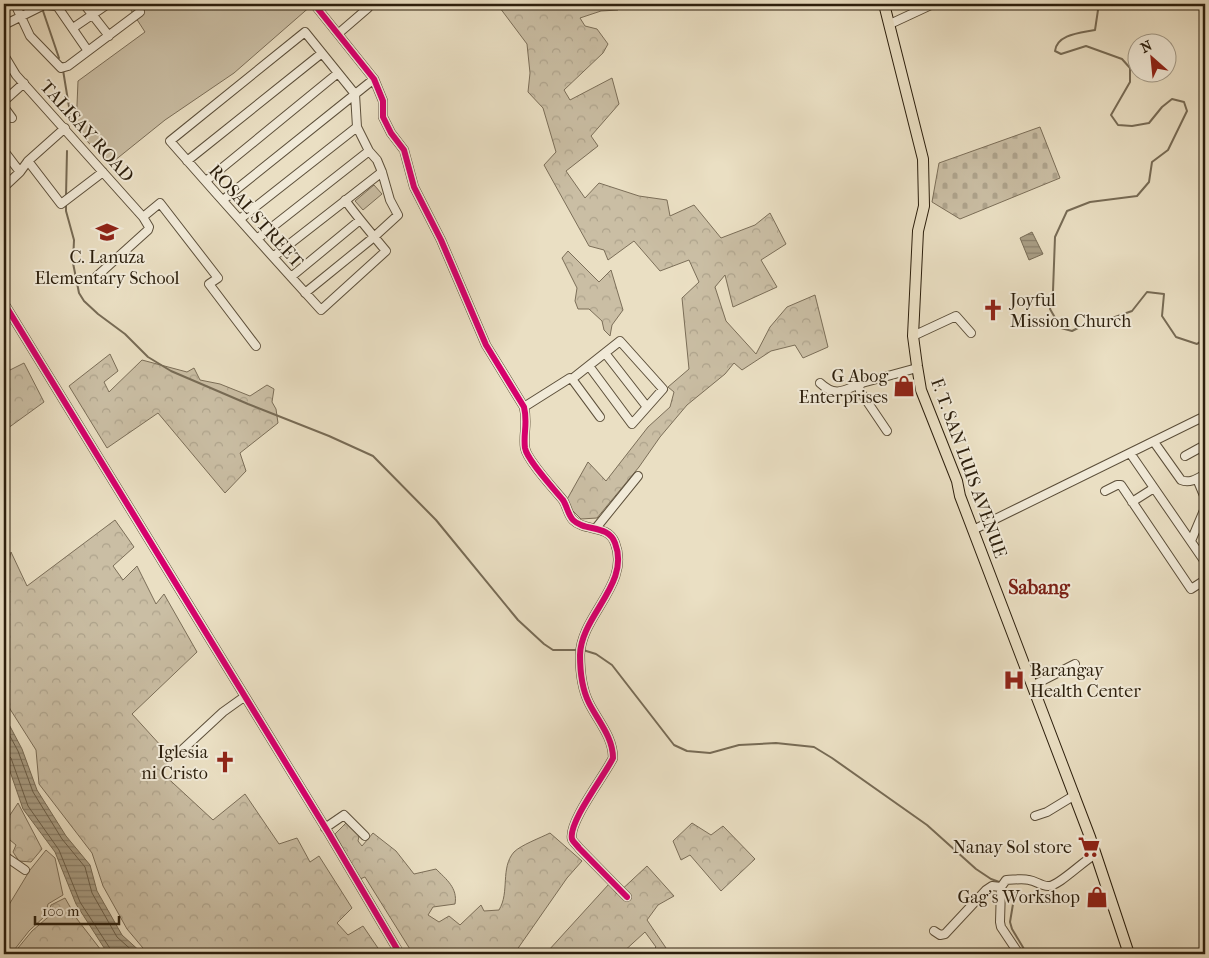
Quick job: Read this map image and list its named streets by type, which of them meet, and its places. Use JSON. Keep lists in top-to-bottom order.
{
  "streets": {
    "main road": ["F. T. SAN LUIS AVENUE"],
    "street": ["TALISAY ROAD", "ROSAL STREET"]
  },
  "districts": ["Sabang"],
  "places": {
    "school or university": ["C. Lanuza Elementary School"],
    "church": ["Joyful Mission Church", "Iglesia ni Cristo"],
    "shop": ["G Abog Enterprises", "Gag's Workshop"],
    "hospital": ["Barangay Health Center"],
    "supermarket": ["Nanay Sol store"]
  },
  "scale_bar": "100 m",
  "north": "top left"
}
